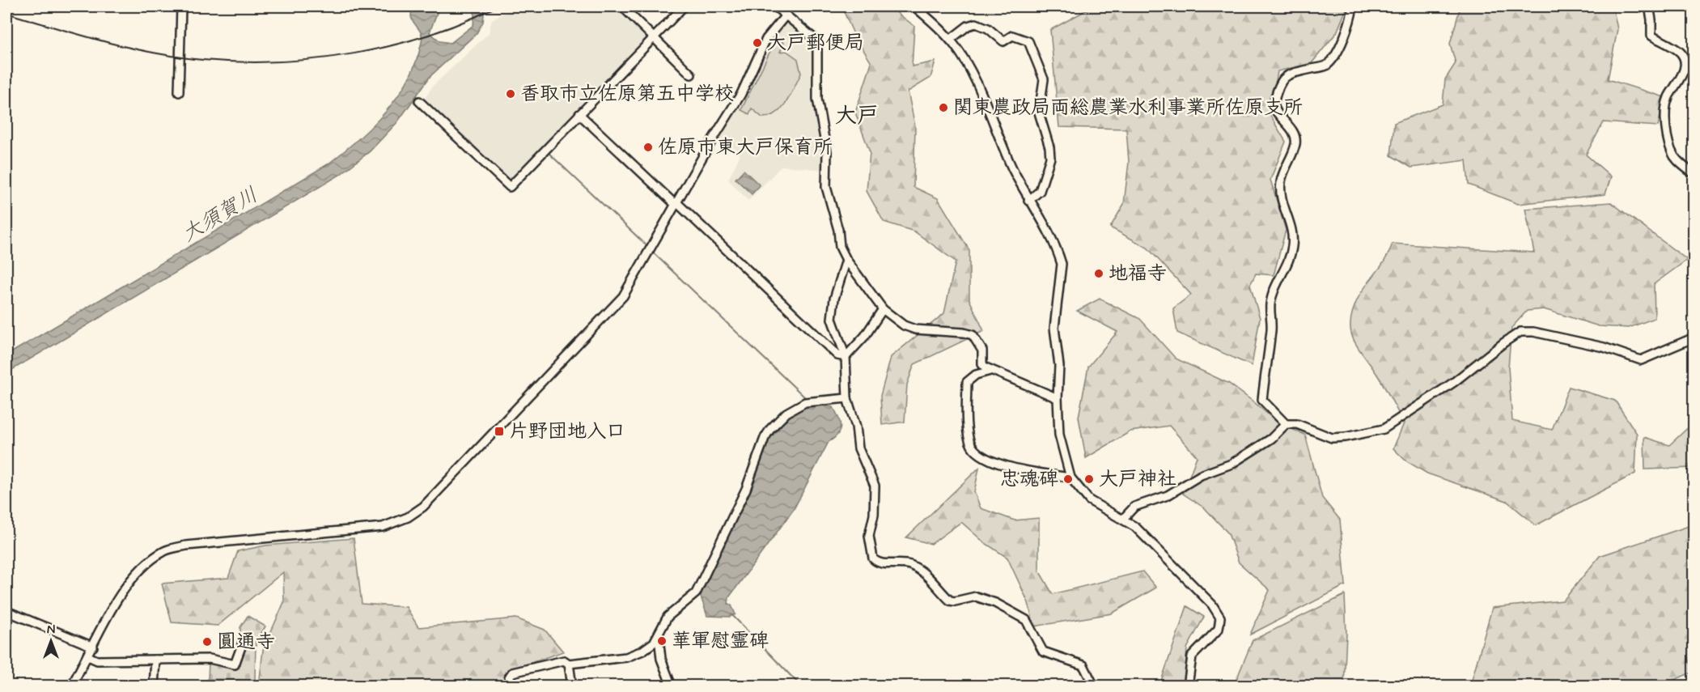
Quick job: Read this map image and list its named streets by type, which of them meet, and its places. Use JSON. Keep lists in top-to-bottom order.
{
  "districts": ["大戸"],
  "water": ["大須賀川"],
  "places": {
    "other": [
      "大戸郵便局",
      "香取市立佐原第五中学校",
      "関東農政局両総農業水利事業所佐原支所",
      "佐原市東大戸保育所",
      "地福寺",
      "忠魂碑",
      "大戸神社",
      "華軍慰霊碑",
      "圓通寺"
    ],
    "transit": ["片野団地入口"]
  },
  "north": "top"
}
